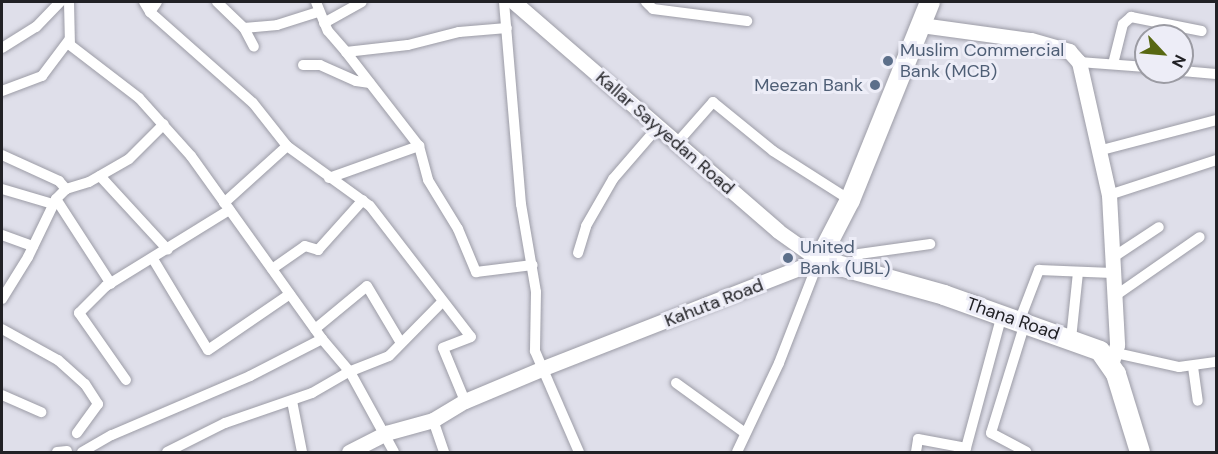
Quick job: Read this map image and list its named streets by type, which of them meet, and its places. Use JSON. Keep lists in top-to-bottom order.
{
  "streets": {
    "highway": ["Thana Road"],
    "main road": ["Kallar Sayyedan Road", "Kahuta Road"]
  },
  "crossings": [
    ["Kallar Sayyedan Road", "Kahuta Road"],
    ["Kallar Sayyedan Road", "Thana Road"],
    ["Kahuta Road", "Thana Road"]
  ],
  "places": ["Muslim Commercial Bank (MCB)", "Meezan Bank", "United Bank (UBL)"],
  "north": "bottom right"
}
